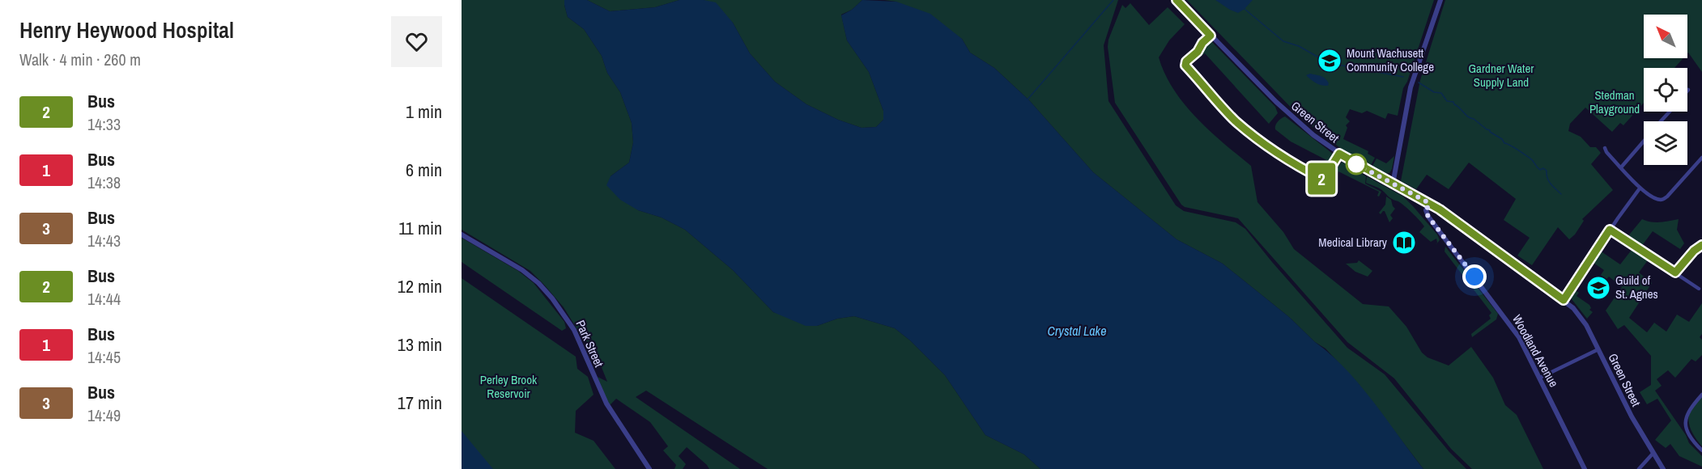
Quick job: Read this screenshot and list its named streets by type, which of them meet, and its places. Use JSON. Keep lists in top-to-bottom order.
{
  "streets": {
    "street": ["Green Street", "Park Street", "Woodland Avenue"]
  },
  "crossings": [
    ["Green Street", "Woodland Avenue"]
  ],
  "water": ["Crystal Lake"],
  "parks": ["Gardner Water Supply Land", "Stedman Playground", "Perley Brook Reservoir"],
  "places": {
    "school or university": ["Mount Wachusett Community College", "Guild of St. Agnes"],
    "library": ["Medical Library"]
  },
  "lines": ["bus line 2"],
  "north": "top left",
  "page": {
    "heading": ["Henry Heywood Hospital", "Walk · 4 min · 260 m"],
    "on_map": "2",
    "list": [
      {
        "mark": "2",
        "name": "Bus",
        "note": "14:33",
        "value": "1 min"
      },
      {
        "mark": "1",
        "name": "Bus",
        "note": "14:38",
        "value": "6 min"
      },
      {
        "mark": "3",
        "name": "Bus",
        "note": "14:43",
        "value": "11 min"
      },
      {
        "mark": "2",
        "name": "Bus",
        "note": "14:44",
        "value": "12 min"
      },
      {
        "mark": "1",
        "name": "Bus",
        "note": "14:45",
        "value": "13 min"
      },
      {
        "mark": "3",
        "name": "Bus",
        "note": "14:49",
        "value": "17 min"
      }
    ]
  }
}
